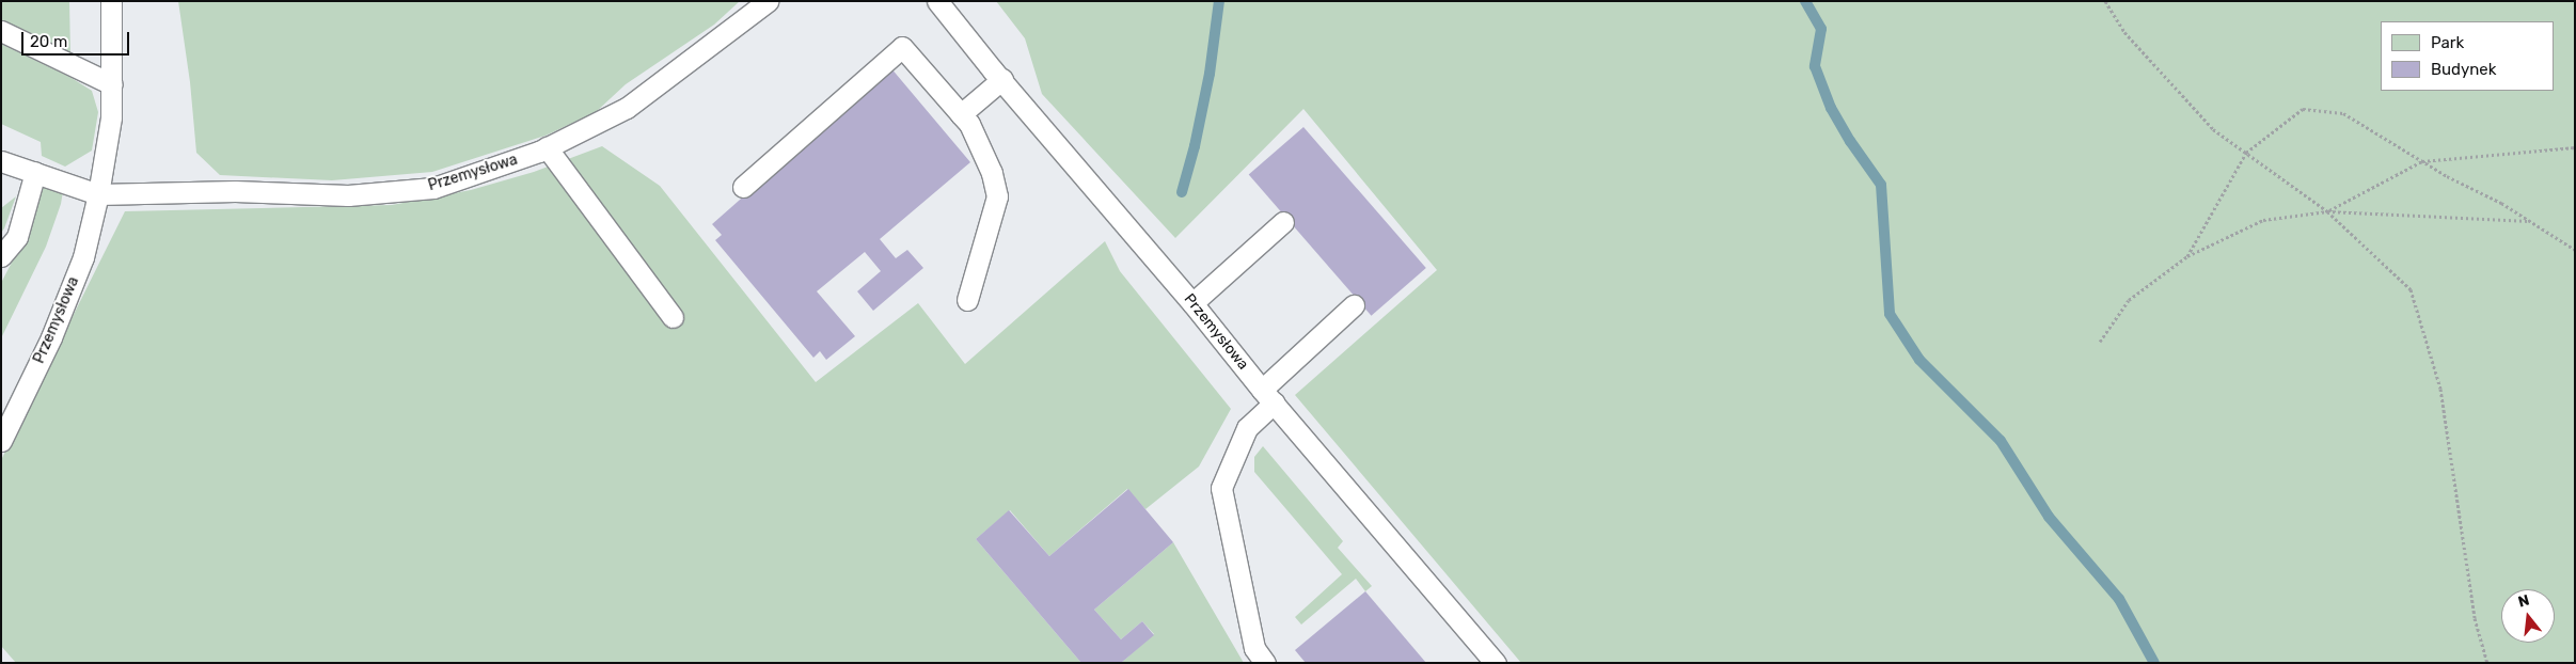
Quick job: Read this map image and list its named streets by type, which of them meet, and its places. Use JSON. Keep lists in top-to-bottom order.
{
  "streets": {
    "lane": ["Przemysłowa"]
  },
  "legend": ["Park", "Budynek"],
  "scale_bar": "20 m",
  "north": "top"
}
